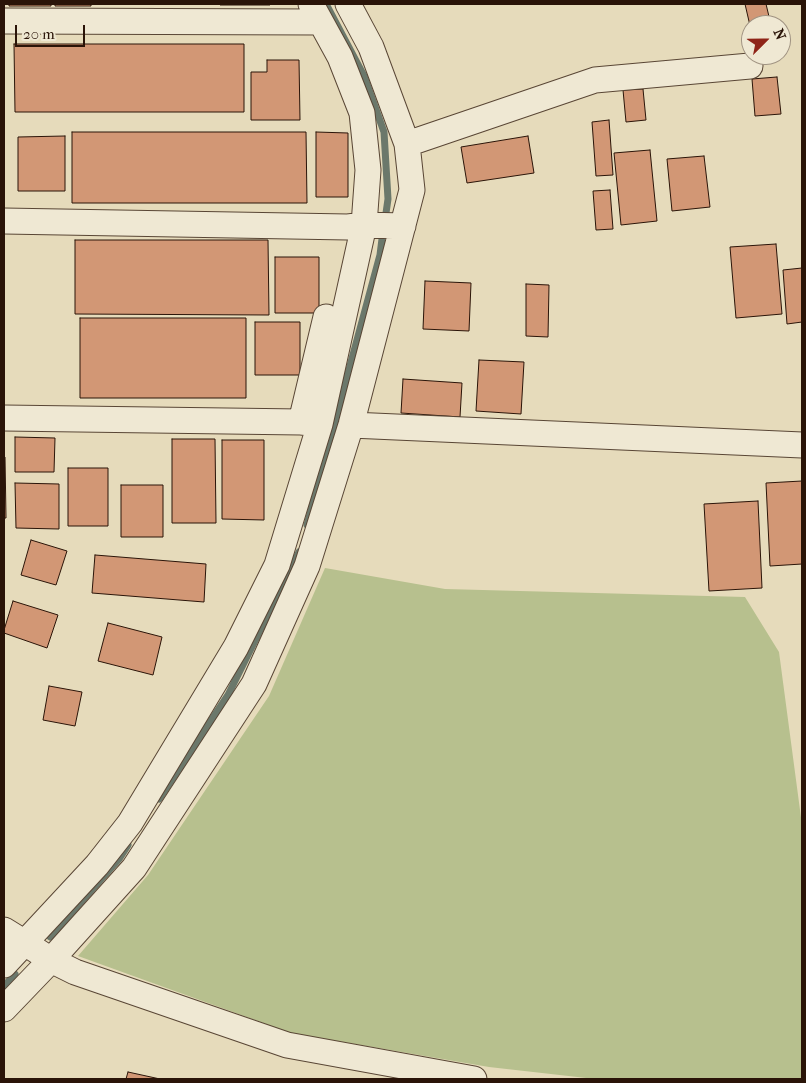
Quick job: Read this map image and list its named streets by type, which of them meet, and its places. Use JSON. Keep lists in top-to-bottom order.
{
  "scale_bar": "20 m",
  "north": "top right"
}
